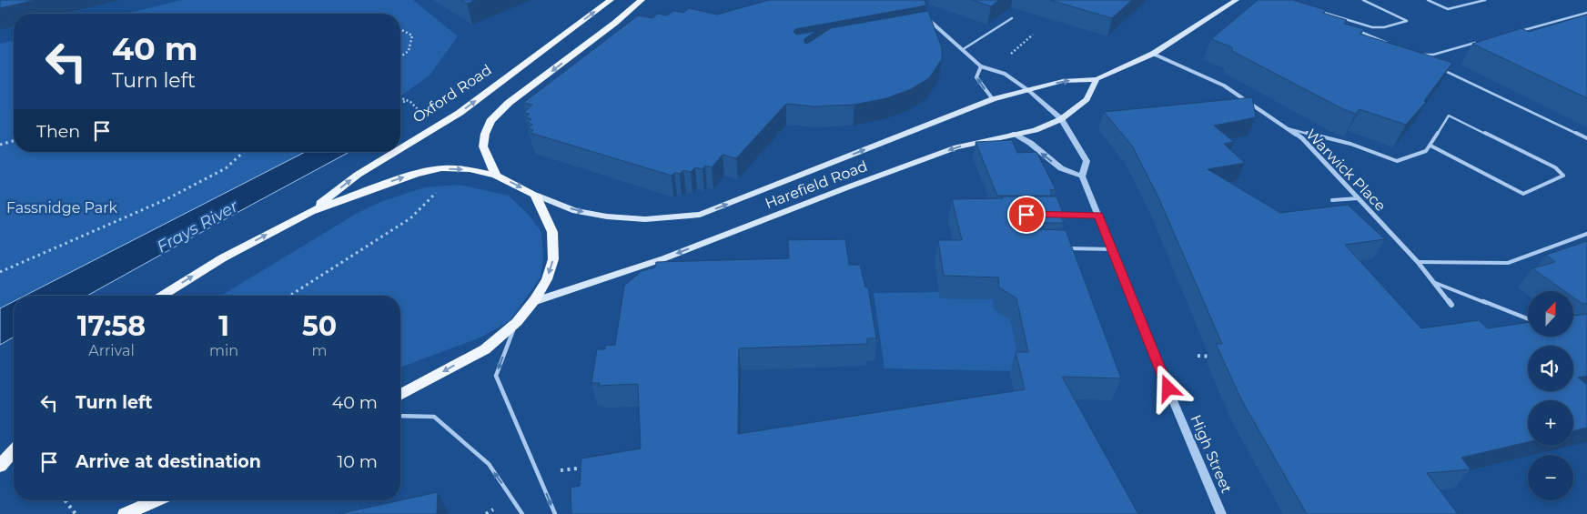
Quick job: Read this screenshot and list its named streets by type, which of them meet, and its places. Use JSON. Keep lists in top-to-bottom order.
{
  "streets": {
    "main road": ["Oxford Road", "Harefield Road"],
    "street": ["Warwick Place", "High Street"]
  },
  "crossings": [
    ["Warwick Place", "Harefield Road"],
    ["Harefield Road", "High Street"]
  ],
  "one_way": ["Oxford Road"],
  "water": ["Frays River"],
  "parks": ["Fassnidge Park"],
  "north": "top",
  "page": {
    "turn": ["40 m", "Turn left"],
    "then": "Then",
    "map_buttons": ["+", "−"],
    "eta": [
      "17:58",
      "Arrival",
      "1",
      "min",
      "50",
      "m"
    ],
    "list": [
      {
        "name": "Turn left",
        "value": "40 m"
      },
      {
        "name": "Arrive at destination",
        "value": "10 m"
      }
    ]
  }
}
